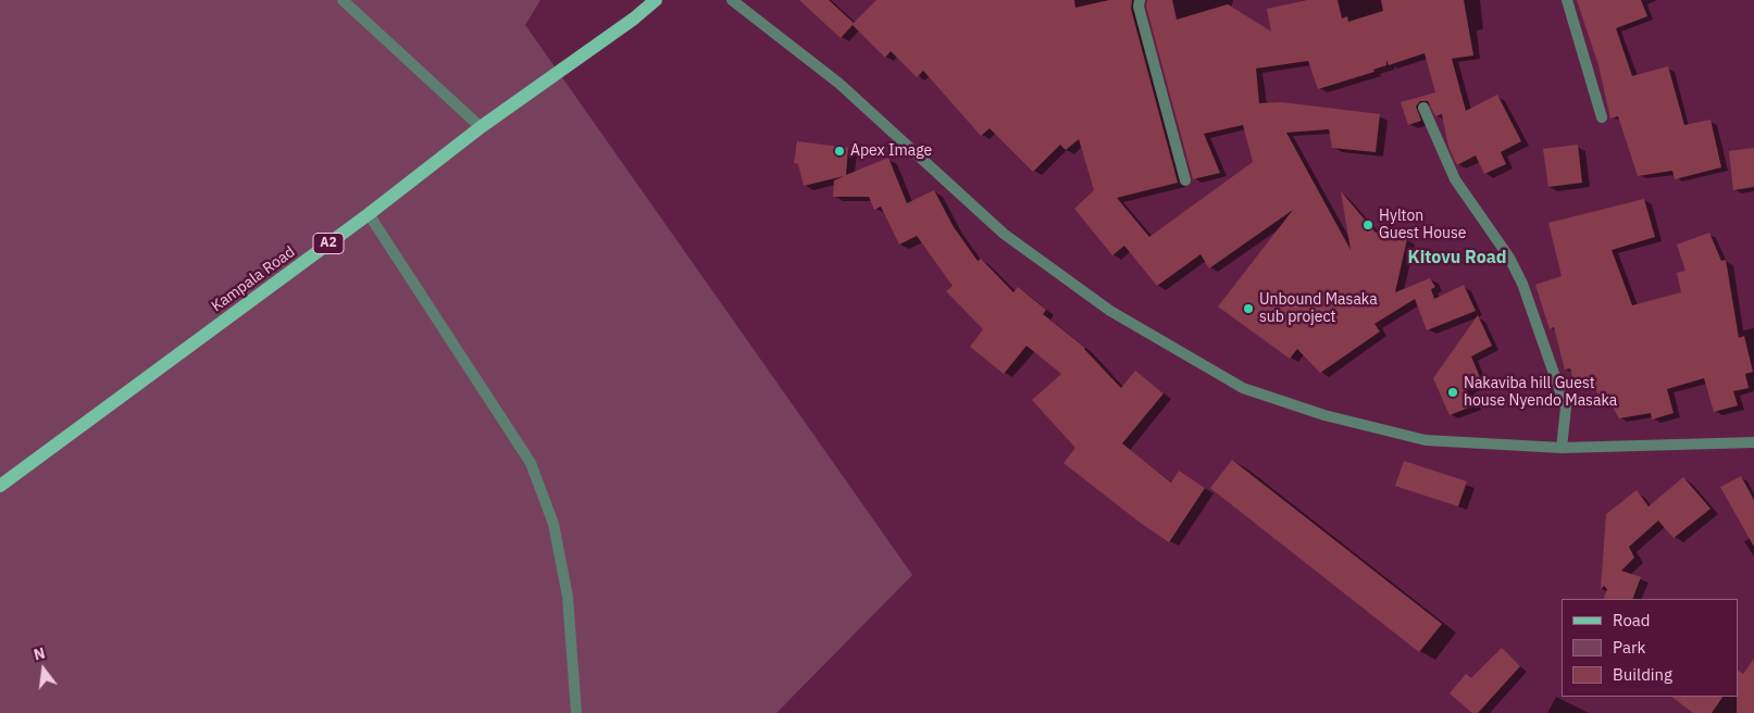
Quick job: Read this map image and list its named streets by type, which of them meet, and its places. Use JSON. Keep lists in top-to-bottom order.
{
  "streets": {
    "main road": ["A2", "Kampala Road"]
  },
  "districts": ["Kitovu Road"],
  "places": [
    "Apex Image",
    "Hylton Guest House",
    "Unbound Masaka sub project",
    "Nakaviba hill Guest house Nyendo Masaka"
  ],
  "legend": ["Road", "Park", "Building"],
  "north": "top"
}
